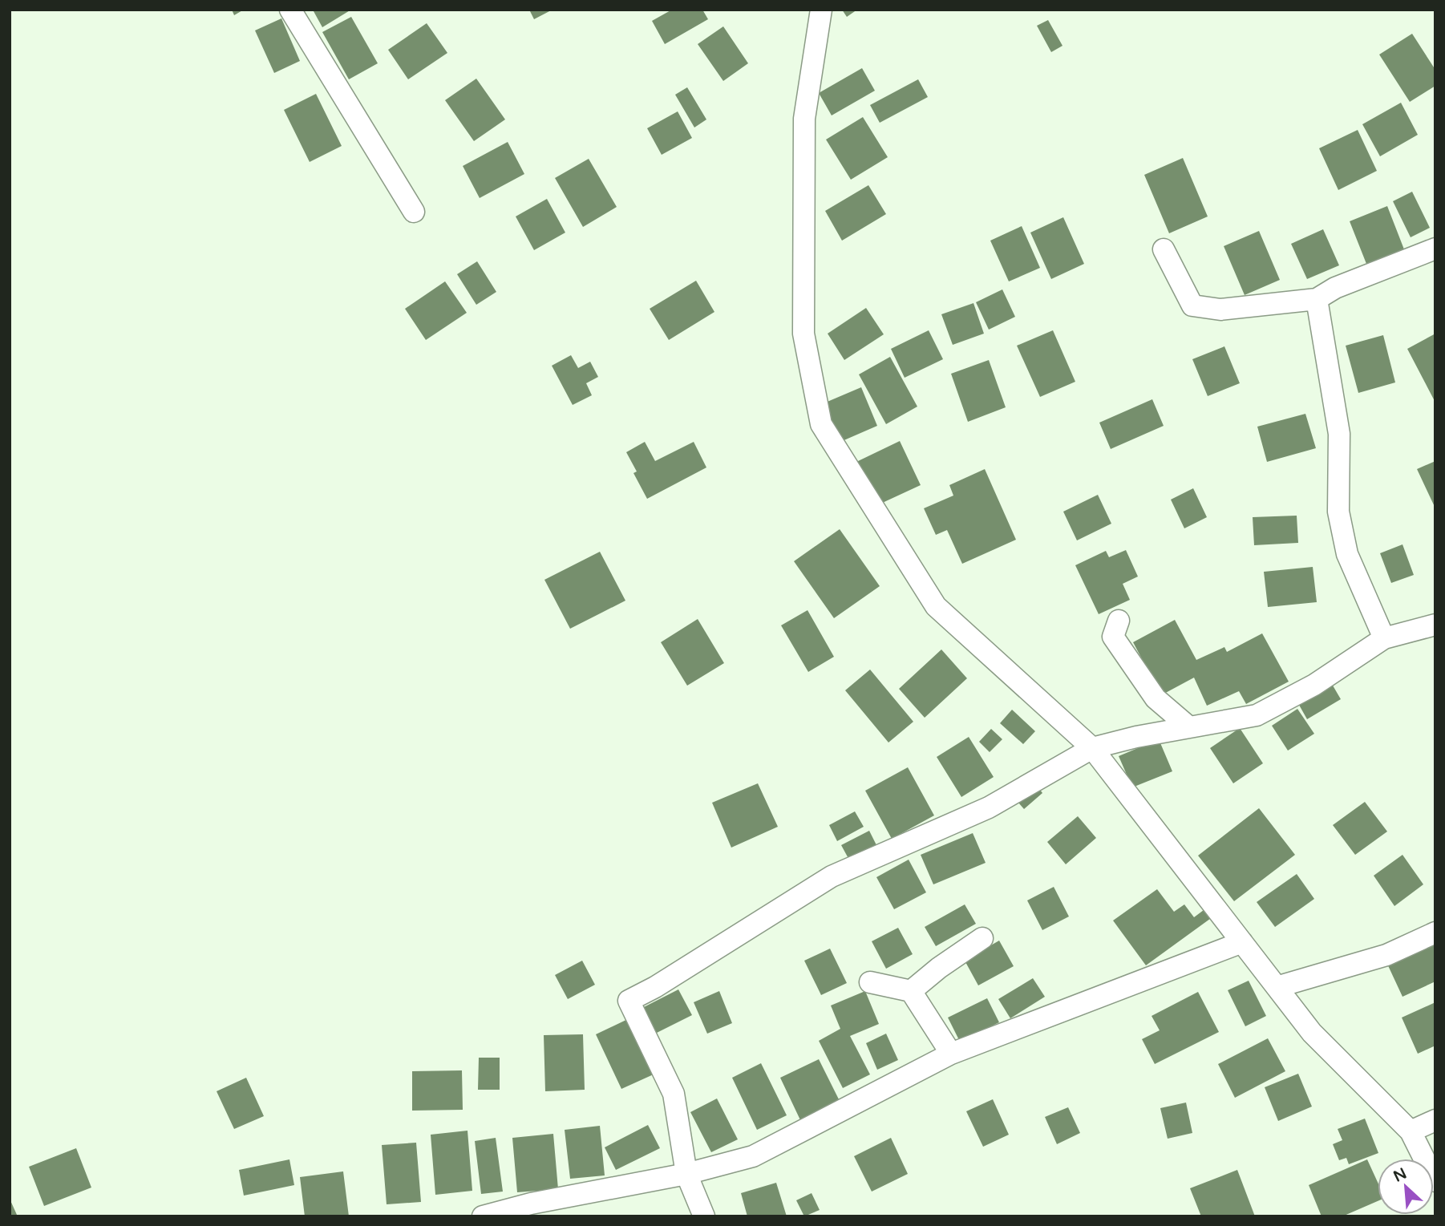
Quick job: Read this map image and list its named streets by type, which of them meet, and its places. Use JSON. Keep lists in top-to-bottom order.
{
  "north": "top left"
}
